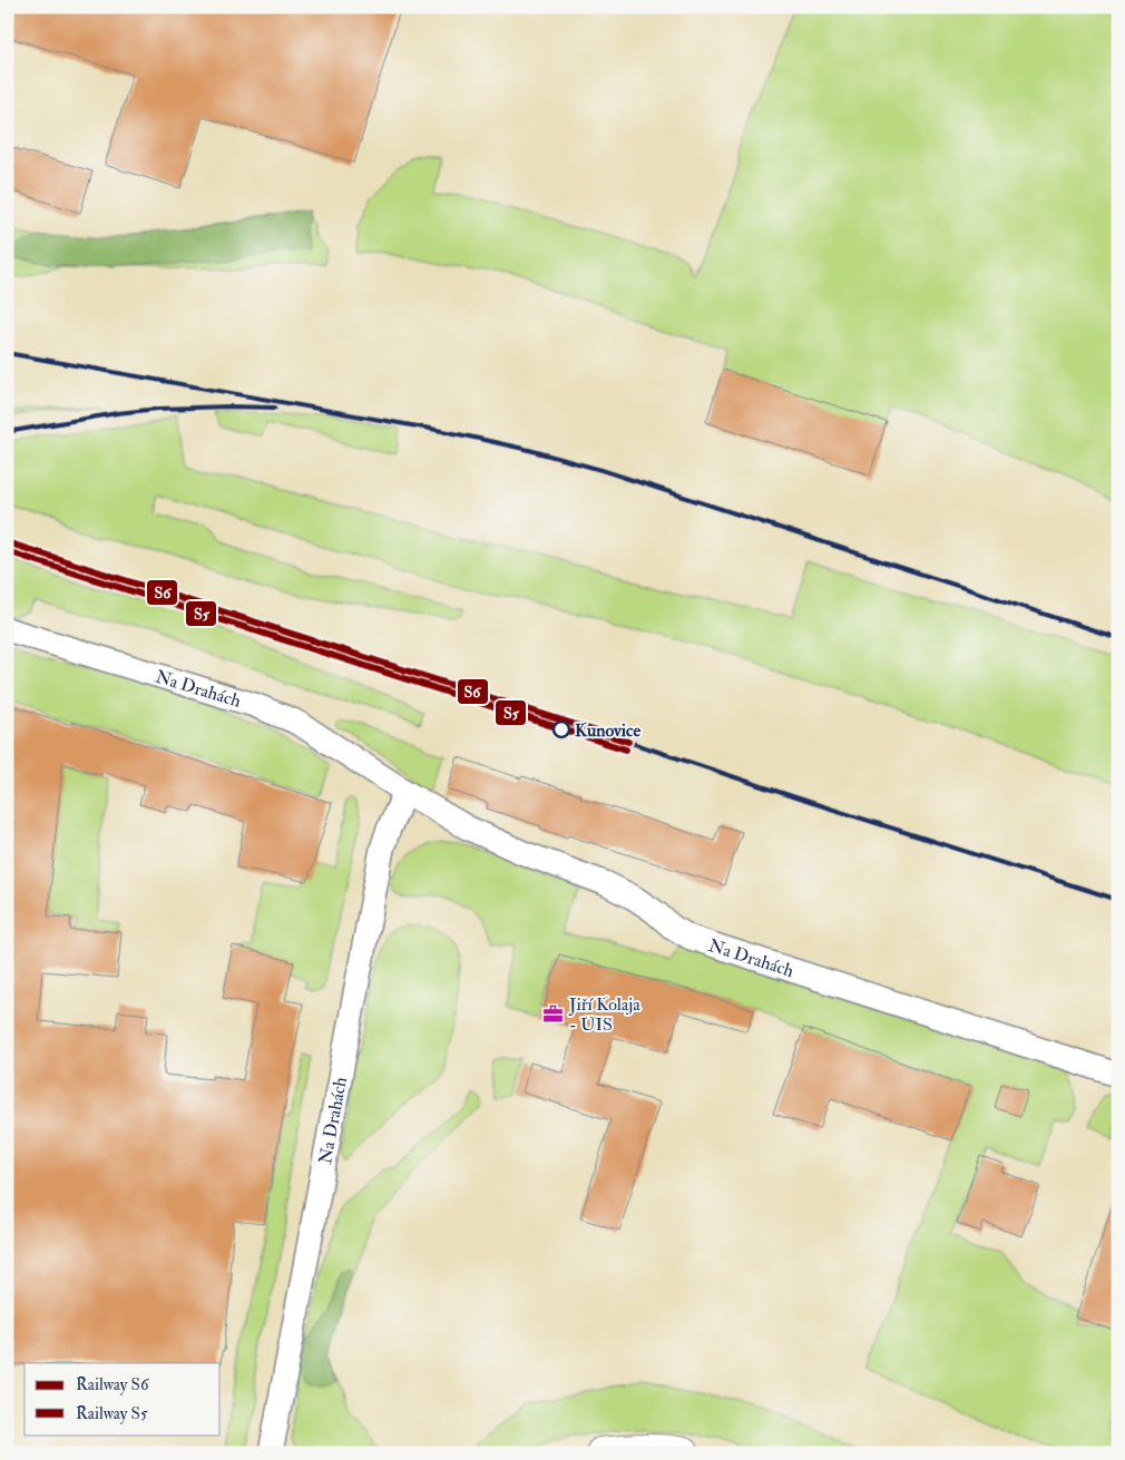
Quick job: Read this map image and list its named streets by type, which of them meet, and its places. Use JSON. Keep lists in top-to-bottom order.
{
  "streets": {
    "street": ["Na Drahách"]
  },
  "places": {
    "other": ["Kunovice"],
    "office": ["Jiří Kolaja - UIS"]
  },
  "lines": ["rail line S6", "rail line S5"],
  "legend": ["Railway S6", "Railway S5"]
}
